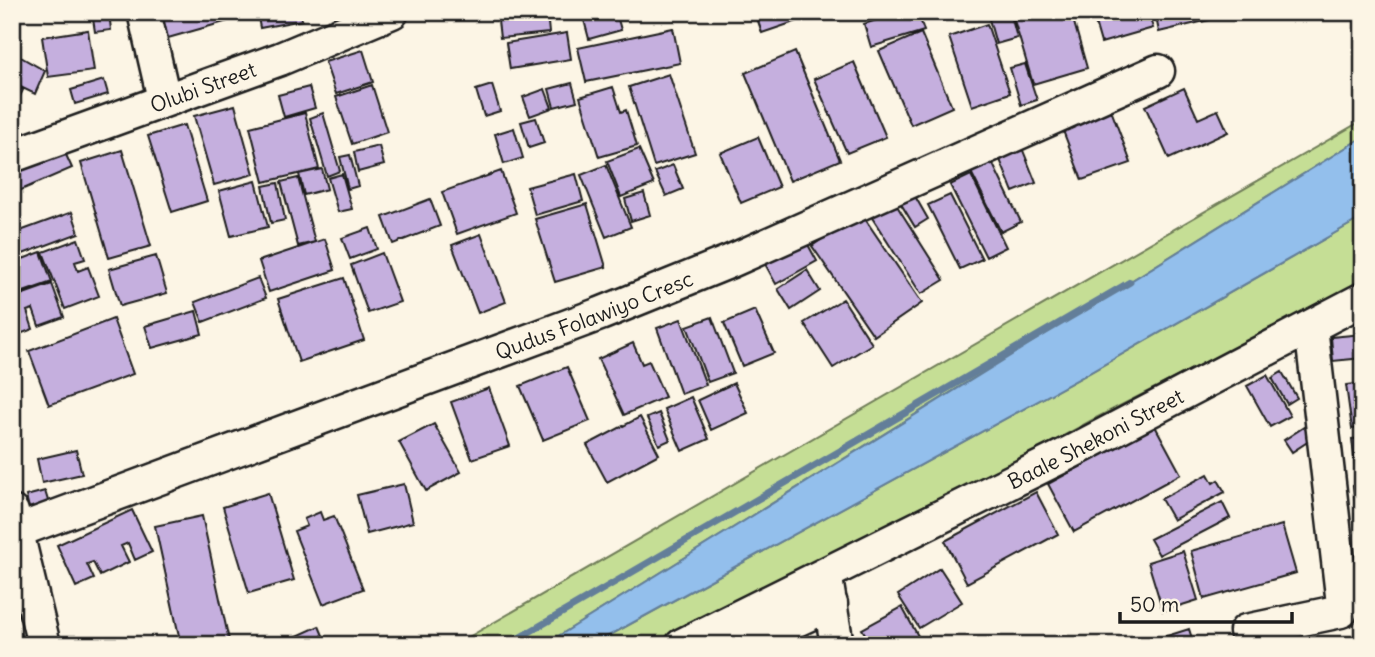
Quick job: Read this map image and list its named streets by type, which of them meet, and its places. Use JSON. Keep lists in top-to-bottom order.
{
  "streets": {
    "street": ["Olubi Street", "Qudus Folawiyo Cresc", "Baale Shekoni Street"]
  },
  "scale_bar": "50 m"
}
